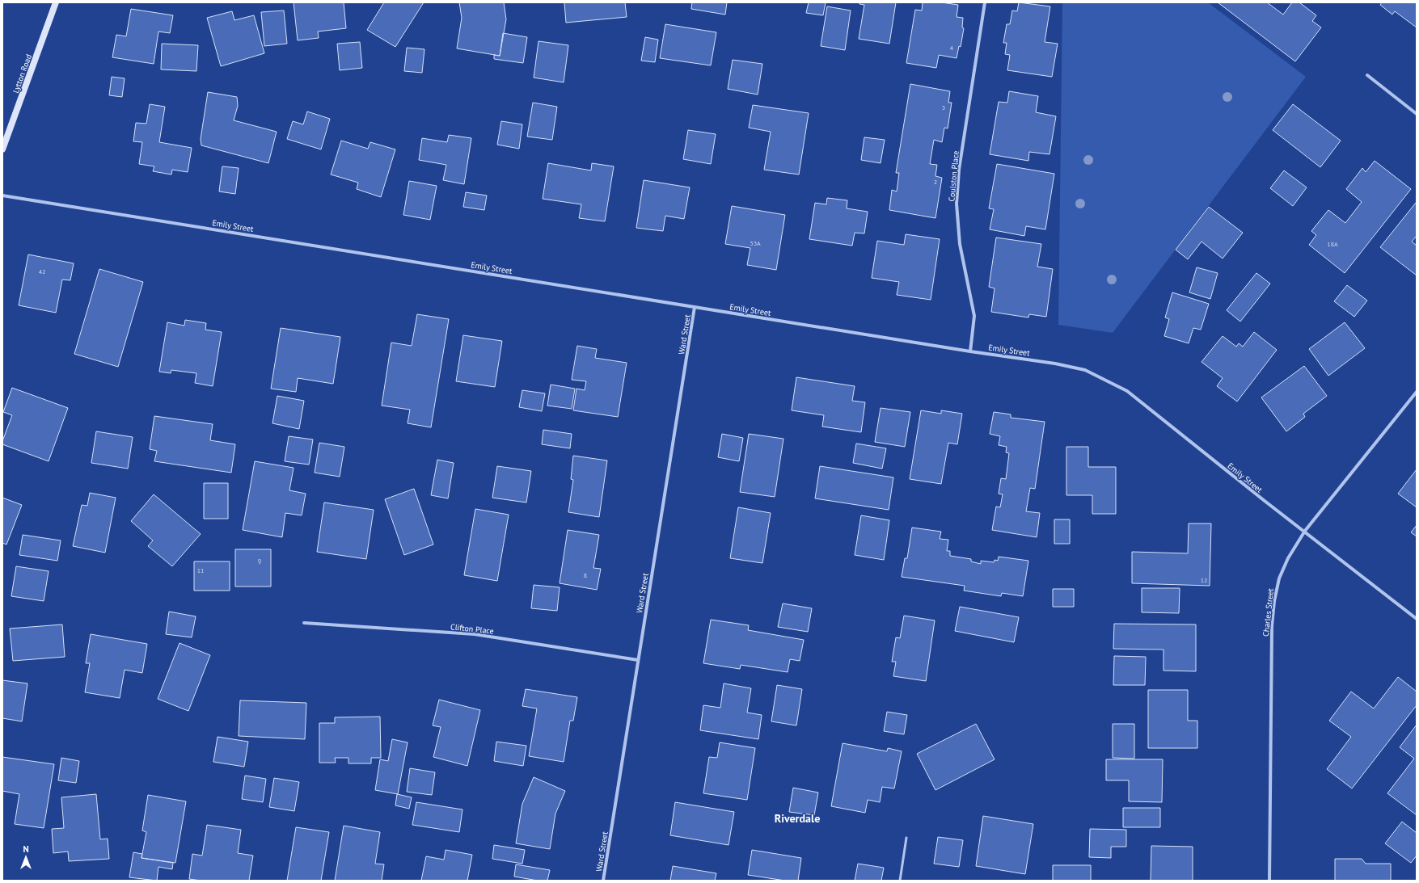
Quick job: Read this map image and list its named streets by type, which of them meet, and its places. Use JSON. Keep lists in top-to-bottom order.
{
  "streets": {
    "main road": ["Lytton Road"],
    "street": [
      "Coulston Place",
      "Emily Street",
      "Ward Street",
      "Charles Street",
      "Clifton Place"
    ]
  },
  "crossings": [
    ["Coulston Place", "Emily Street"],
    ["Emily Street", "Ward Street"],
    ["Emily Street", "Charles Street"],
    ["Ward Street", "Clifton Place"]
  ],
  "districts": ["Riverdale"],
  "house_numbers": [
    "4",
    "3",
    "2",
    "33A",
    "18A",
    "42",
    "9",
    "11",
    "8",
    "12"
  ],
  "north": "top"
}
